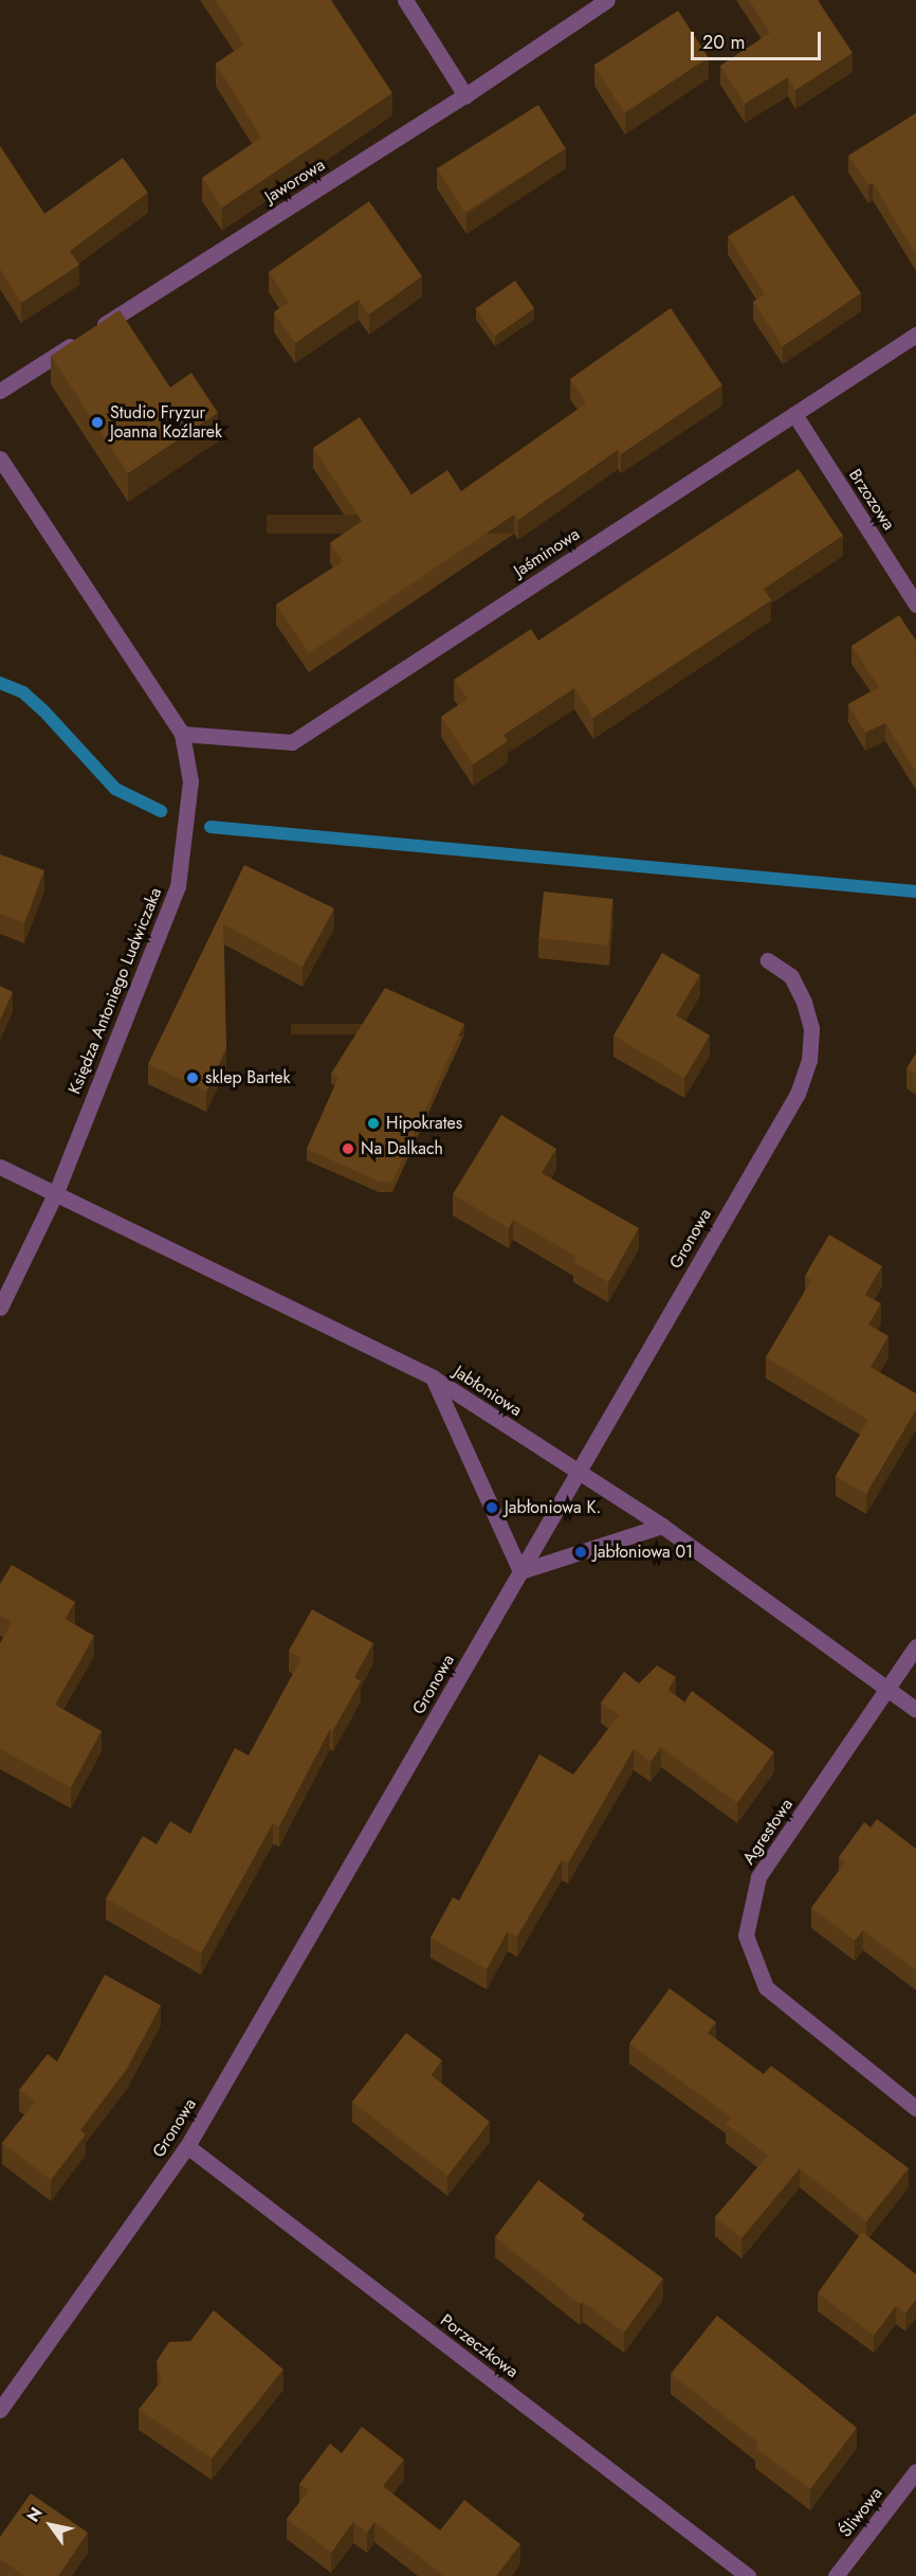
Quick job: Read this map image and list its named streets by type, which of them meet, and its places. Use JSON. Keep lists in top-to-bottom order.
{
  "streets": {
    "street": [
      "Jaworowa",
      "Brzozowa",
      "Jaśminowa",
      "Księdza Antoniego Ludwiczaka",
      "Gronowa",
      "Jabłoniowa",
      "Agrestowa",
      "Porzeczkowa",
      "Śliwowa"
    ]
  },
  "crossings": [
    ["Brzozowa", "Jaśminowa"],
    ["Jaśminowa", "Księdza Antoniego Ludwiczaka"],
    ["Księdza Antoniego Ludwiczaka", "Jabłoniowa"],
    ["Gronowa", "Jabłoniowa"],
    ["Gronowa", "Porzeczkowa"],
    ["Jabłoniowa", "Agrestowa"]
  ],
  "places": [
    "Studio Fryzur Joanna Koźlarek",
    "sklep Bartek",
    "Hipokrates",
    "Na Dalkach",
    "Jabłoniowa K.",
    "Jabłoniowa 01"
  ],
  "scale_bar": "20 m",
  "north": "top left"
}
